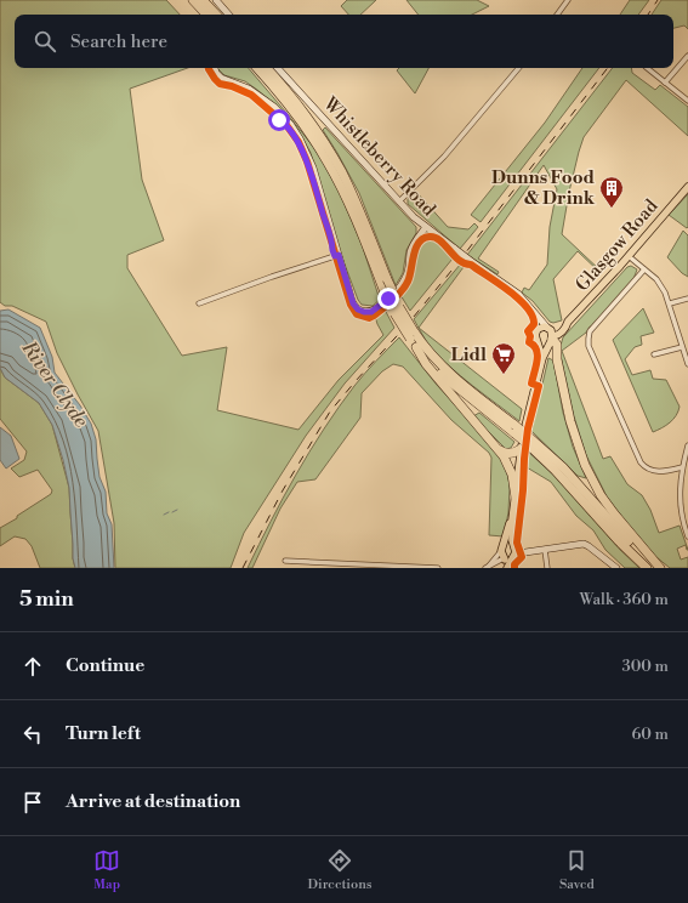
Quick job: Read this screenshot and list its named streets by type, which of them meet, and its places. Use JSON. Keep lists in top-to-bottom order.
{
  "streets": {
    "main road": ["Glasgow Road"],
    "street": ["Whistleberry Road"]
  },
  "crossings": [
    ["Whistleberry Road", "Glasgow Road"]
  ],
  "water": ["River Clyde"],
  "places": {
    "building": ["Dunns Food & Drink"],
    "supermarket": ["Lidl"]
  },
  "page": {
    "search": "Search here",
    "heading": ["5 min", "Walk · 360 m"],
    "list": [
      ["Continue", "300 m"],
      ["Turn left", "60 m"],
      "Arrive at destination"
    ],
    "nav": ["Map", "Directions", "Saved"]
  }
}
